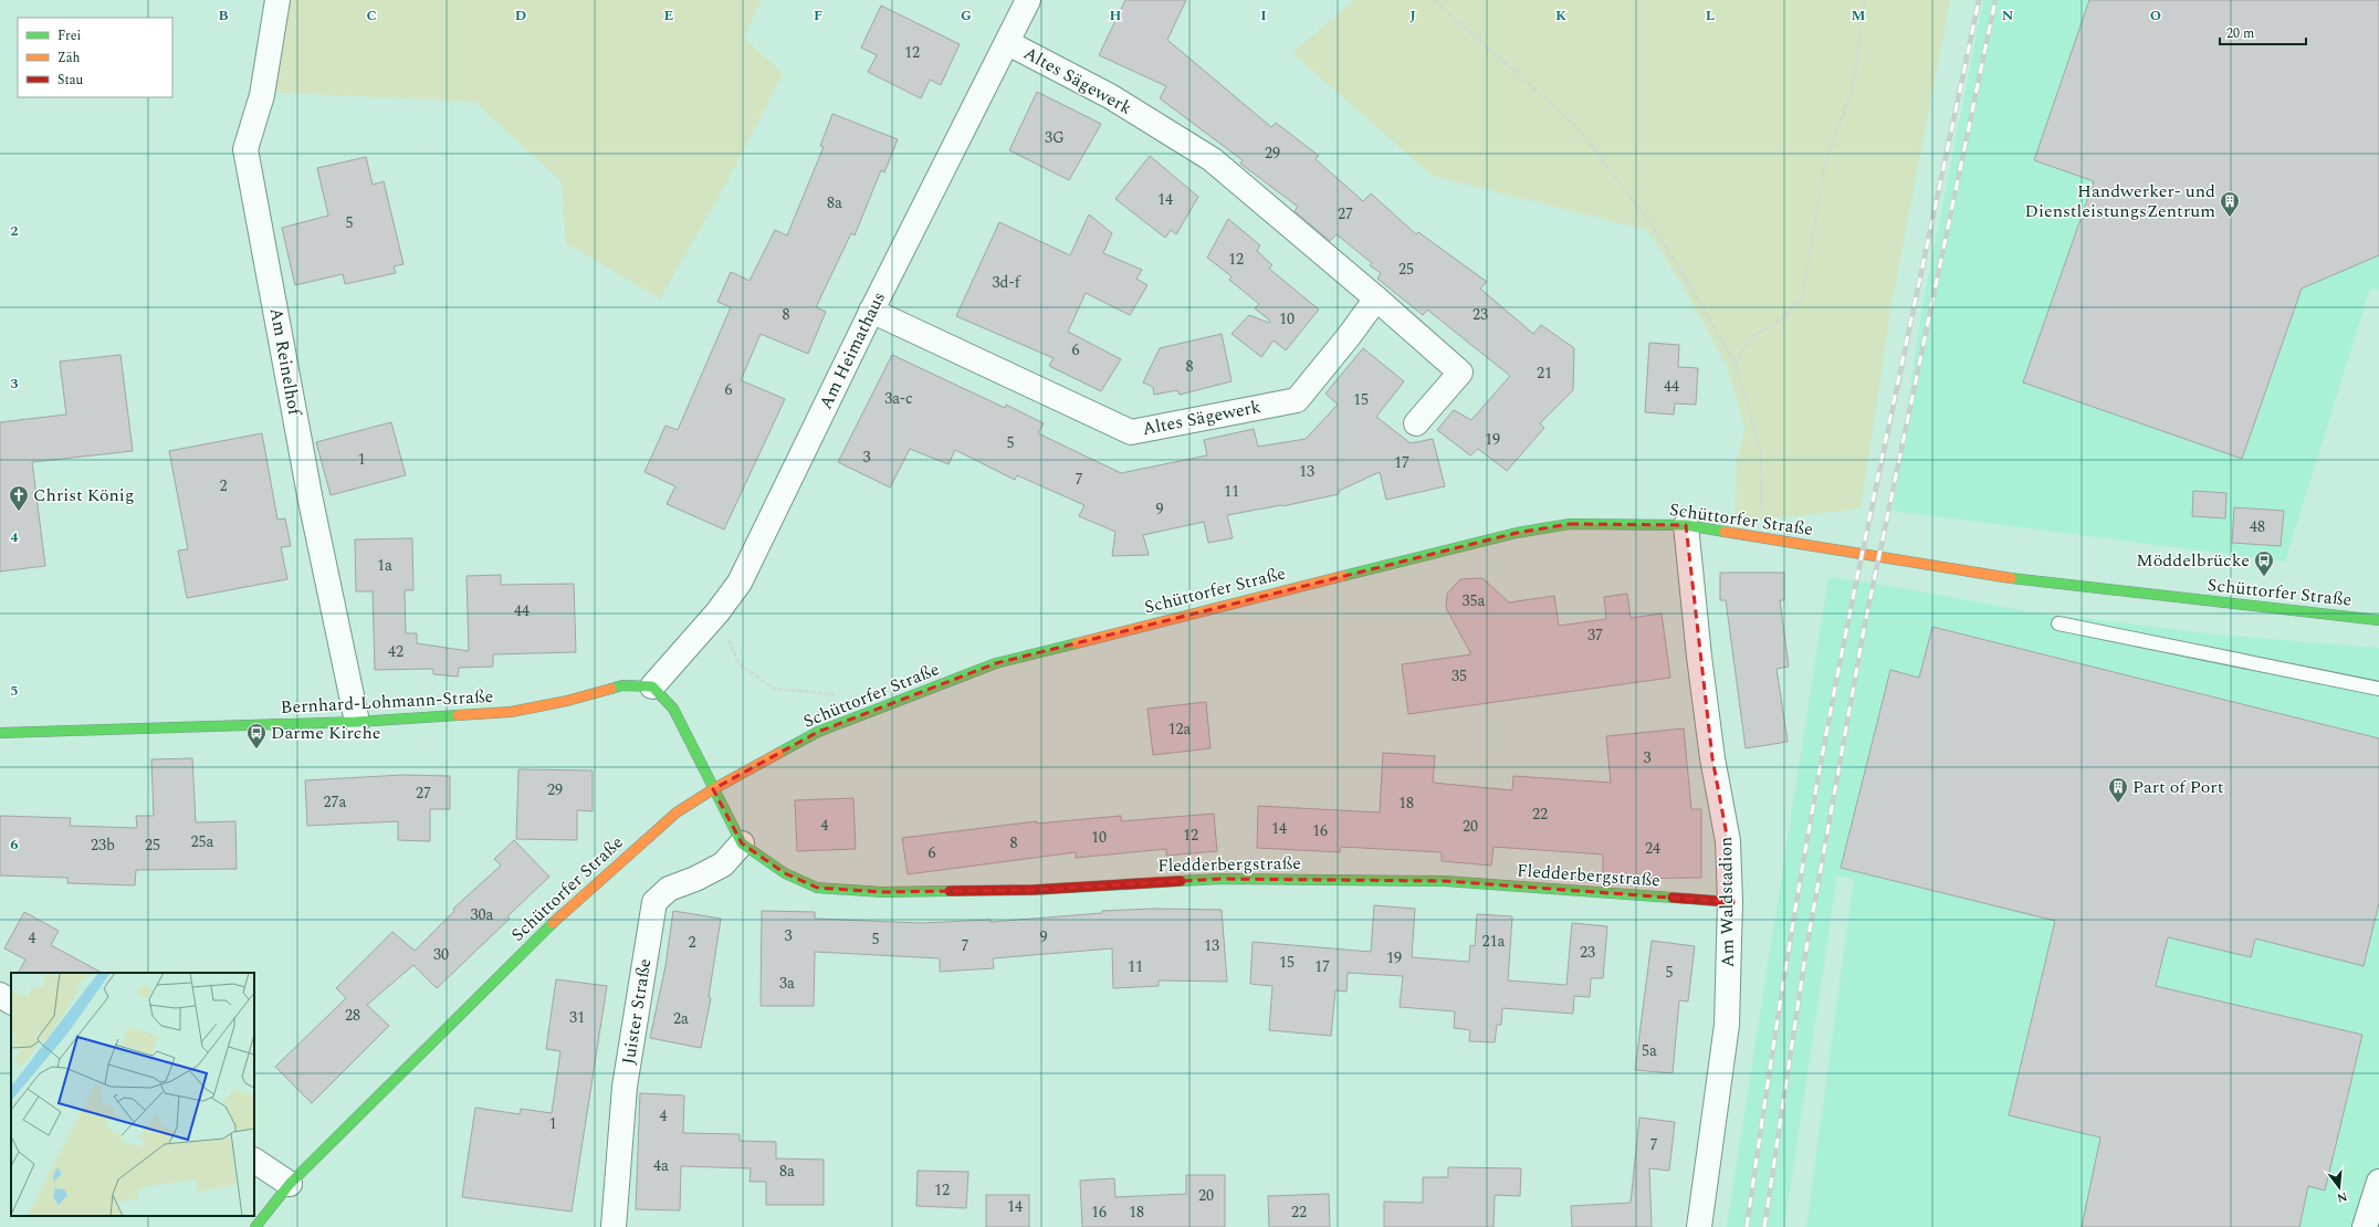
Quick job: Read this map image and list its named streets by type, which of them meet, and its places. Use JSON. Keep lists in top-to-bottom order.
{
  "streets": {
    "main road": ["Schüttorfer Straße", "Bernhard-Lohmann-Straße", "Fledderbergstraße"],
    "street": [
      "Altes Sägewerk",
      "Am Heimathaus",
      "Am Reinelhof",
      "Am Waldstadion",
      "Juister Straße"
    ]
  },
  "crossings": [
    ["Altes Sägewerk", "Am Heimathaus"],
    ["Am Heimathaus", "Bernhard-Lohmann-Straße"],
    ["Am Reinelhof", "Bernhard-Lohmann-Straße"],
    ["Schüttorfer Straße", "Am Waldstadion"],
    ["Fledderbergstraße", "Am Waldstadion"],
    ["Fledderbergstraße", "Juister Straße"]
  ],
  "places": {
    "building": ["Handwerker- und DienstleistungsZentrum", "Part of Port"],
    "church": ["Christ König"],
    "bus stop": ["Möddelbrücke", "Darme Kirche"]
  },
  "house_numbers": [
    "12",
    "3G",
    "29",
    "14",
    "8a",
    "27",
    "5",
    "12",
    "25",
    "3d-f",
    "8",
    "23",
    "10",
    "6",
    "8",
    "21",
    "44",
    "6",
    "3a-c",
    "15",
    "19",
    "5",
    "3",
    "1",
    "17",
    "13",
    "7",
    "2",
    "11",
    "9",
    "48",
    "1a",
    "35a",
    "44",
    "37",
    "42",
    "35",
    "12a",
    "3",
    "29",
    "27",
    "27a",
    "18",
    "22",
    "4",
    "20",
    "14",
    "16",
    "12",
    "10",
    "25a",
    "8",
    "23b",
    "25",
    "24",
    "6",
    "30a",
    "3",
    "9",
    "4",
    "5",
    "21a",
    "2",
    "7",
    "13",
    "23",
    "30",
    "19",
    "15",
    "11",
    "17",
    "5",
    "3a",
    "28",
    "31",
    "2a",
    "5a",
    "4",
    "1",
    "7",
    "4a",
    "8a",
    "12",
    "20",
    "14",
    "16",
    "18",
    "22"
  ],
  "legend": ["Frei", "Zäh", "Stau"],
  "scale_bar": "20 m",
  "north": "bottom",
  "grid": {
    "columns": [
      "B",
      "C",
      "D",
      "E",
      "F",
      "G",
      "H",
      "I",
      "J",
      "K",
      "L",
      "M",
      "N",
      "O"
    ],
    "rows": [
      "2",
      "3",
      "4",
      "5",
      "6"
    ]
  }
}
